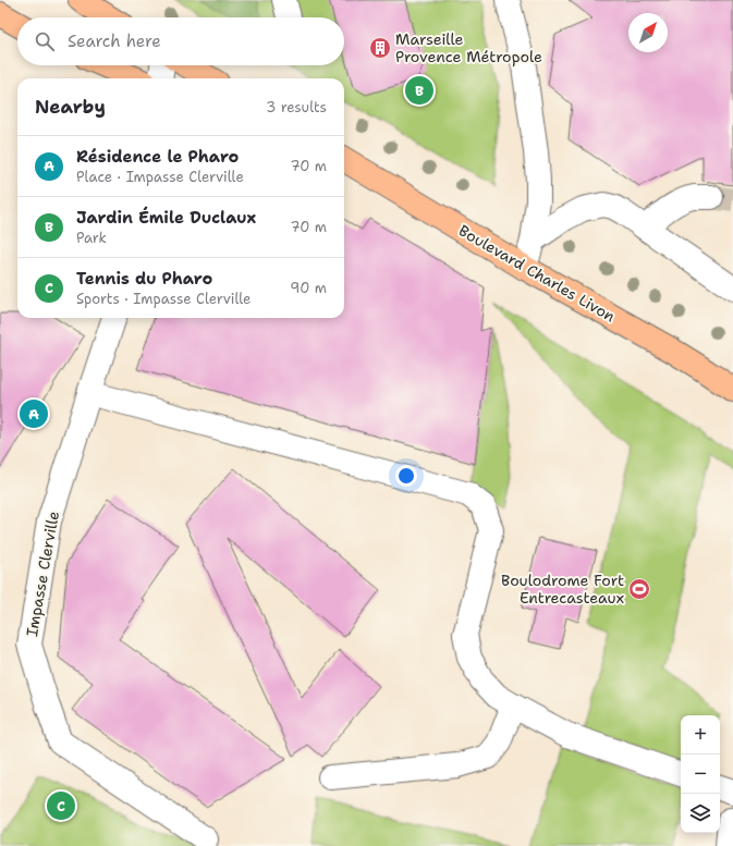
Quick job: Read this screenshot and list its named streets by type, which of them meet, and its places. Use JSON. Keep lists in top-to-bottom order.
{
  "streets": {
    "main road": ["Boulevard Charles Livon"],
    "street": ["Impasse Clerville"]
  },
  "places": {
    "building": ["Marseille Provence Métropole"],
    "sports": ["Boulodrome Fort Entrecasteaux"]
  },
  "north": "top right",
  "page": {
    "search": "Search here",
    "pins": ["B", "A", "C"],
    "heading": ["Nearby", "3 results"],
    "list": [
      {
        "mark": "A",
        "name": "Résidence le Pharo",
        "note": "Place · Impasse Clerville",
        "value": "70 m"
      },
      {
        "mark": "B",
        "name": "Jardin Émile Duclaux",
        "note": "Park",
        "value": "70 m"
      },
      {
        "mark": "C",
        "name": "Tennis du Pharo",
        "note": "Sports · Impasse Clerville",
        "value": "90 m"
      }
    ],
    "map_buttons": ["+", "−"]
  }
}
